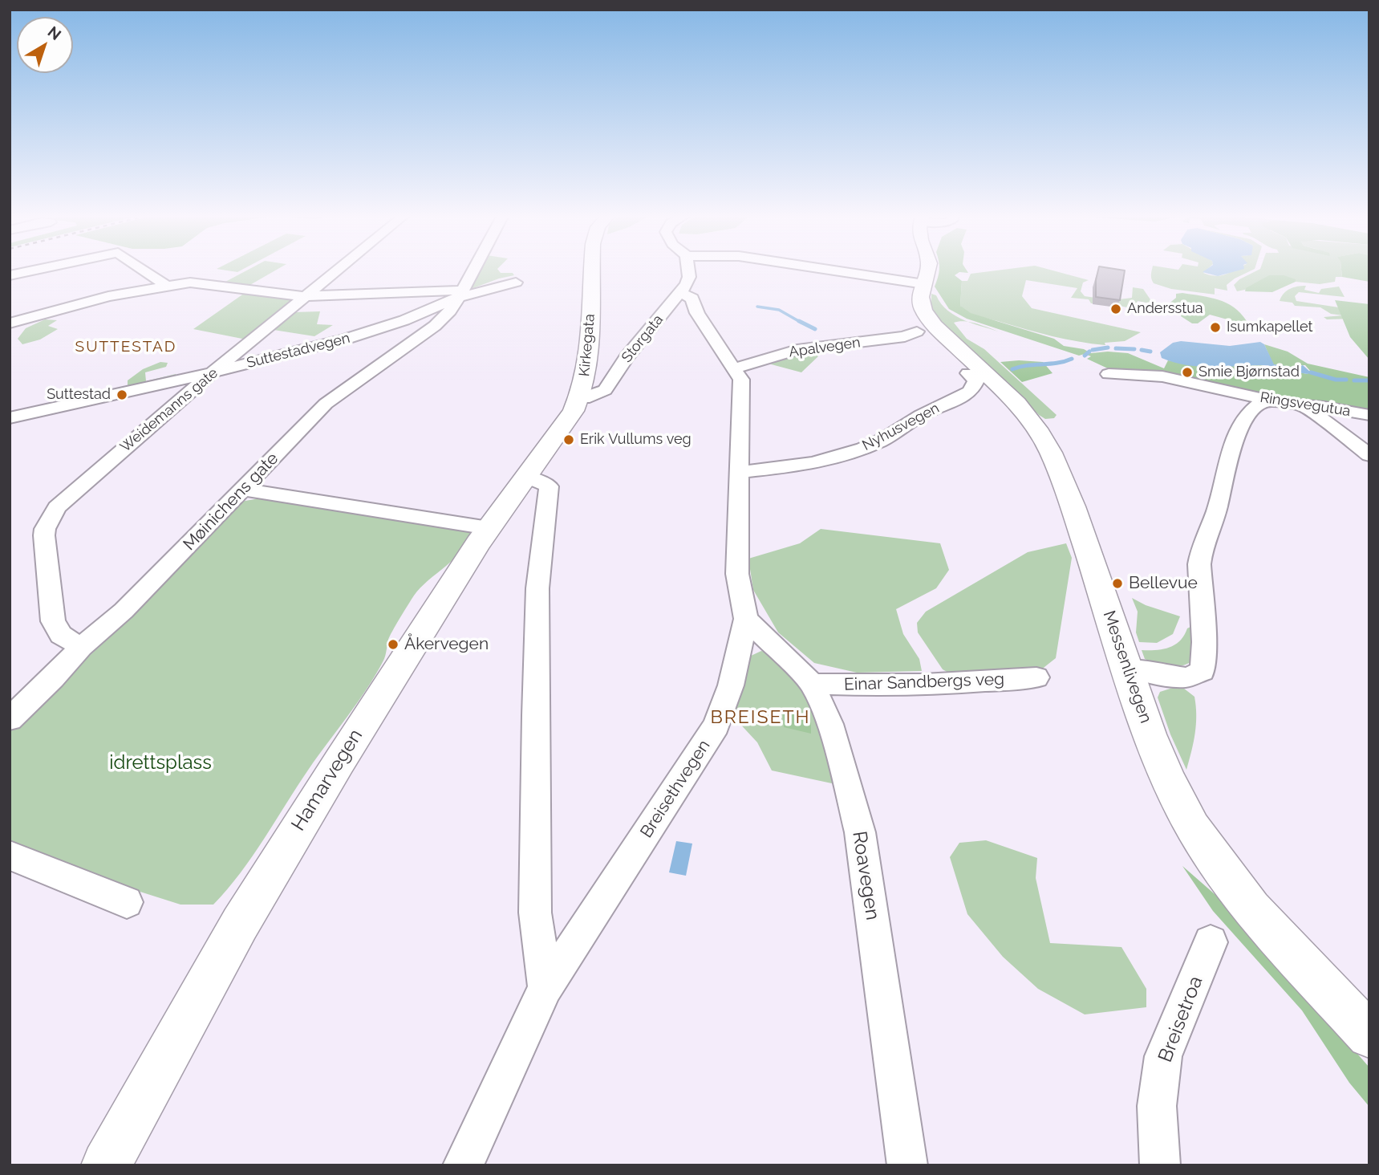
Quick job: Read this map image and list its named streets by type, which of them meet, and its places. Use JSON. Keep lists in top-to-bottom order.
{
  "streets": {
    "main road": ["Kirkegata", "Messenlivegen", "Hamarvegen"],
    "street": [
      "Storgata",
      "Apalvegen",
      "Suttestadvegen",
      "Ringsvegutua",
      "Weidemanns gate",
      "Nyhusvegen",
      "Møinichens gate",
      "Einar Sandbergs veg",
      "Breisethvegen",
      "Roavegen",
      "Breisetroa"
    ]
  },
  "crossings": [
    ["Storgata", "Kirkegata"],
    ["Storgata", "Hamarvegen"],
    ["Storgata", "Breisethvegen"],
    ["Kirkegata", "Hamarvegen"],
    ["Apalvegen", "Breisethvegen"],
    ["Suttestadvegen", "Weidemanns gate"],
    ["Suttestadvegen", "Møinichens gate"],
    ["Weidemanns gate", "Møinichens gate"],
    ["Nyhusvegen", "Breisethvegen"],
    ["Einar Sandbergs veg", "Roavegen"],
    ["Breisethvegen", "Roavegen"]
  ],
  "districts": ["SUTTESTAD", "BREISETH"],
  "parks": ["idrettsplass"],
  "places": [
    "Andersstua",
    "Isumkapellet",
    "Smie Bjørnstad",
    "Suttestad",
    "Erik Vullums veg",
    "Bellevue",
    "Åkervegen"
  ],
  "north": "top right"
}
